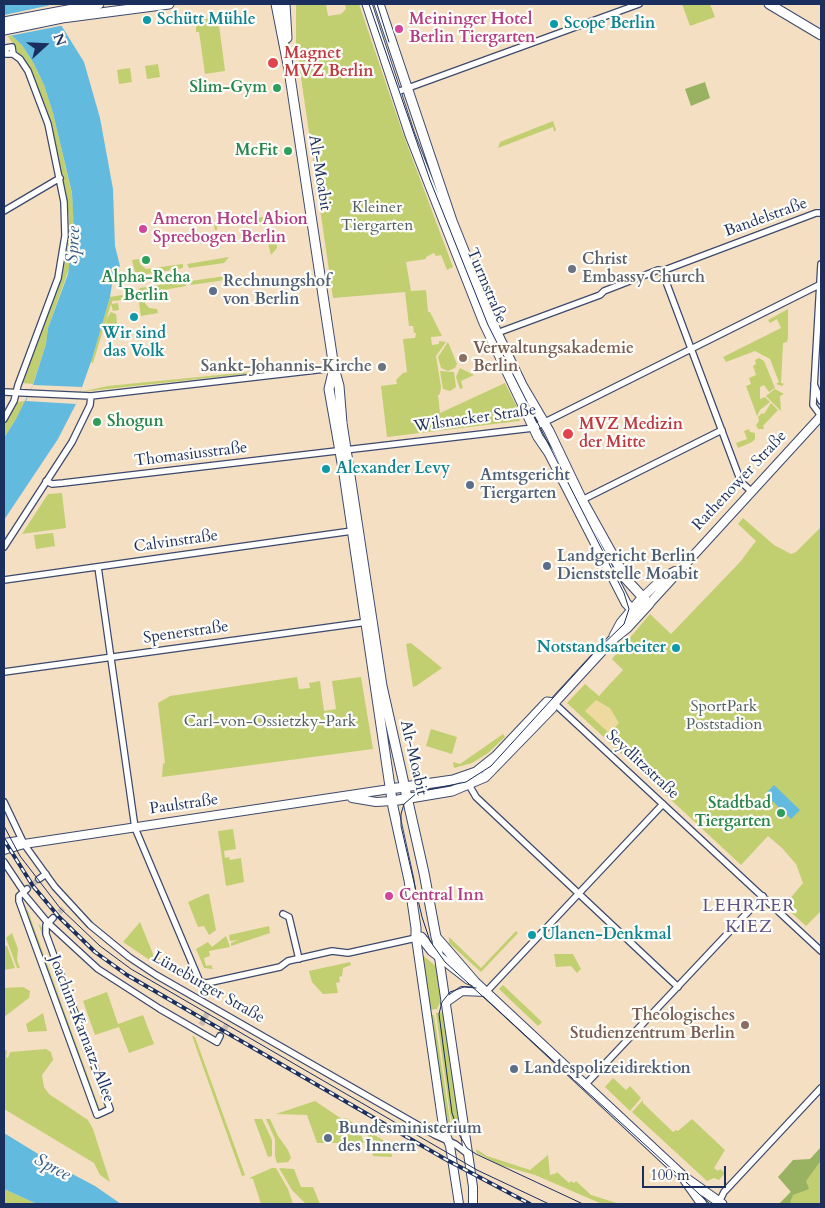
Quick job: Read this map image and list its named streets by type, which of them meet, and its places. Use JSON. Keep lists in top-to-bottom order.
{
  "streets": {
    "main road": [
      "Alt-Moabit",
      "Turmstraße",
      "Rathenower Straße",
      "Paulstraße"
    ],
    "street": [
      "Bandelstraße",
      "Wilsnacker Straße",
      "Thomasiusstraße",
      "Calvinstraße",
      "Spenerstraße",
      "Seydlitzstraße",
      "Lüneburger Straße",
      "Joachim-Karnatz-Allee"
    ]
  },
  "crossings": [
    ["Alt-Moabit", "Wilsnacker Straße"],
    ["Alt-Moabit", "Thomasiusstraße"],
    ["Alt-Moabit", "Rathenower Straße"],
    ["Alt-Moabit", "Calvinstraße"],
    ["Alt-Moabit", "Spenerstraße"],
    ["Alt-Moabit", "Paulstraße"],
    ["Alt-Moabit", "Lüneburger Straße"],
    ["Bandelstraße", "Turmstraße"],
    ["Turmstraße", "Wilsnacker Straße"],
    ["Turmstraße", "Rathenower Straße"],
    ["Wilsnacker Straße", "Thomasiusstraße"],
    ["Rathenower Straße", "Seydlitzstraße"],
    ["Rathenower Straße", "Paulstraße"],
    ["Paulstraße", "Lüneburger Straße"]
  ],
  "districts": ["LEHRTER KIEZ"],
  "water": ["Spree"],
  "parks": ["Kleiner Tiergarten", "SportPark Poststadion", "Carl-von-Ossietzky-Park"],
  "places": [
    "Schütt Mühle",
    "Scope Berlin",
    "Meininger Hotel Berlin Tiergarten",
    "Magnet MVZ Berlin",
    "Slim-Gym",
    "McFit",
    "Ameron Hotel Abion Spreebogen Berlin",
    "Alpha-Reha Berlin",
    "Christ Embassy Church",
    "Rechnungshof von Berlin",
    "Wir sind das Volk",
    "Verwaltungsakademie Berlin",
    "Sankt-Johannis-Kirche",
    "Shogun",
    "MVZ Medizin der Mitte",
    "Alexander Levy",
    "Amtsgericht Tiergarten",
    "Landgericht Berlin Dienststelle Moabit",
    "Notstandsarbeiter",
    "Stadtbad Tiergarten",
    "Central Inn",
    "Ulanen-Denkmal",
    "Theologisches Studienzentrum Berlin",
    "Landespolizeidirektion",
    "Bundesministerium des Innern"
  ],
  "scale_bar": "100 m",
  "north": "right"
}
